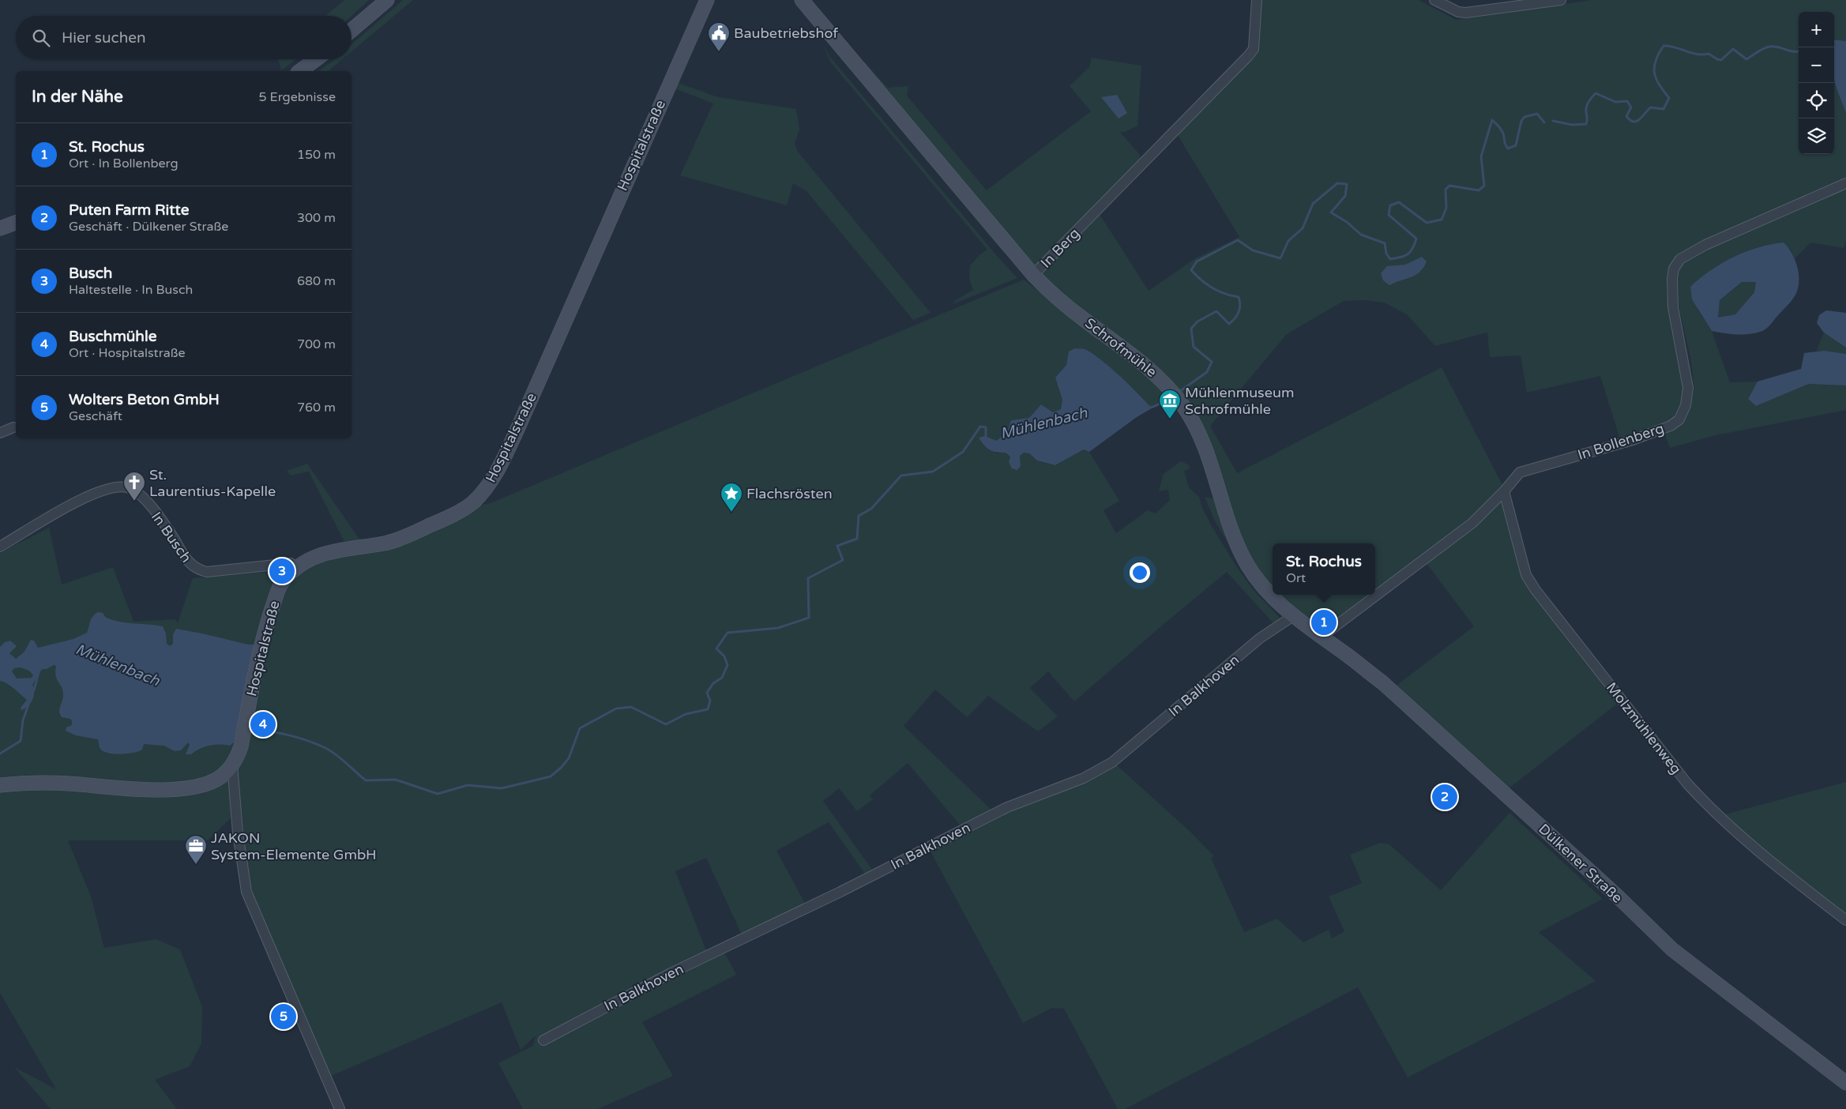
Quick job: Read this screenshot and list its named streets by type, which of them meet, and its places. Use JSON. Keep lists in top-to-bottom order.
{
  "streets": {
    "main road": [
      "Hospitalstraße",
      "In Berg",
      "Schrofmühle",
      "Dülkener Straße"
    ],
    "street": [
      "In Bollenberg",
      "In Busch",
      "In Balkhoven",
      "Molzmühlenweg"
    ]
  },
  "crossings": [
    ["Hospitalstraße", "In Busch"],
    ["In Berg", "Schrofmühle"],
    ["Schrofmühle", "In Balkhoven"],
    ["Schrofmühle", "Dülkener Straße"],
    ["In Bollenberg", "Molzmühlenweg"],
    ["In Bollenberg", "Dülkener Straße"],
    ["In Balkhoven", "Dülkener Straße"]
  ],
  "water": ["Mühlenbach"],
  "places": {
    "public building": ["Baubetriebshof"],
    "museum": ["Mühlenmuseum Schrofmühle"],
    "church": ["St. Laurentius-Kapelle"],
    "place": ["Flachsrösten"],
    "office": ["JAKON System-Elemente GmbH"]
  },
  "page": {
    "map_buttons": ["+", "−"],
    "search": "Hier suchen",
    "heading": ["In der Nähe", "5 Ergebnisse"],
    "list": [
      {
        "mark": "1",
        "name": "St. Rochus",
        "note": "Ort · In Bollenberg",
        "value": "150 m"
      },
      {
        "mark": "2",
        "name": "Puten Farm Ritte",
        "note": "Geschäft · Dülkener Straße",
        "value": "300 m"
      },
      {
        "mark": "3",
        "name": "Busch",
        "note": "Haltestelle · In Busch",
        "value": "680 m"
      },
      {
        "mark": "4",
        "name": "Buschmühle",
        "note": "Ort · Hospitalstraße",
        "value": "700 m"
      },
      {
        "mark": "5",
        "name": "Wolters Beton GmbH",
        "note": "Geschäft",
        "value": "760 m"
      }
    ],
    "popup": ["St. Rochus", "Ort"],
    "pins": [
      "3",
      "1",
      "4",
      "2",
      "5"
    ]
  }
}
